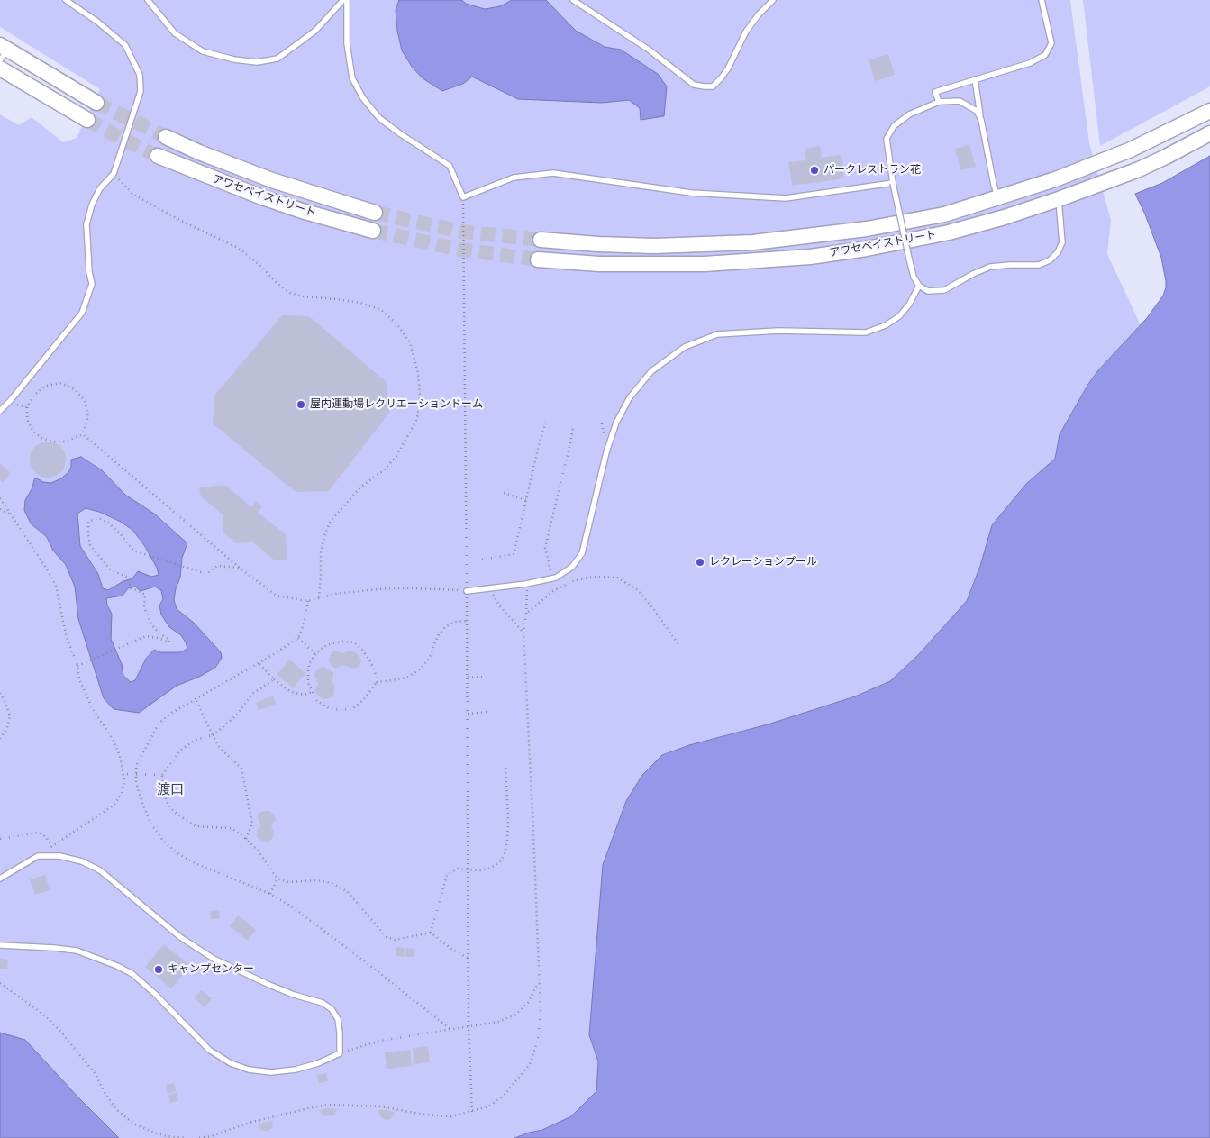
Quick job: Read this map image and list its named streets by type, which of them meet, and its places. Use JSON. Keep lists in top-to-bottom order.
{
  "streets": {
    "main road": ["アワセベイストリート"]
  },
  "districts": ["渡口"],
  "places": [
    "パークレストラン花",
    "屋内運動場レクリエーションドーム",
    "レクレーションプール",
    "キャンプセンター"
  ]
}
